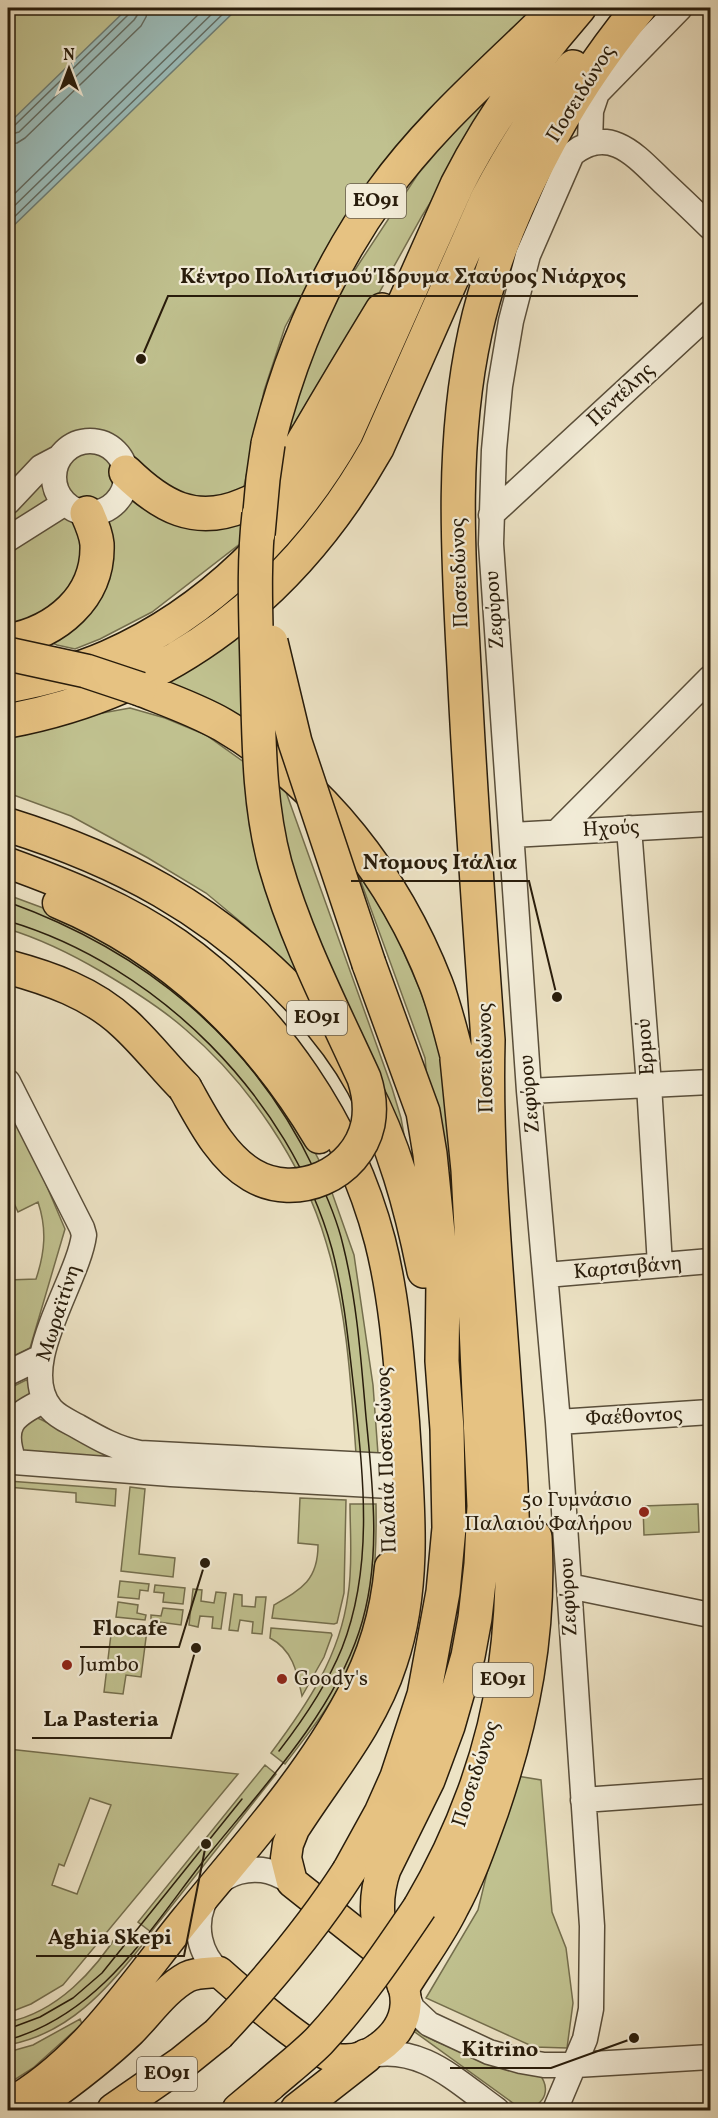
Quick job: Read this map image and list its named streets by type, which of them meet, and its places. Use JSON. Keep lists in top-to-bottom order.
{
  "streets": {
    "highway": ["Ποσειδώνος", "ΕΟ91"],
    "main road": ["Παλαιά Ποσειδώνος"],
    "street": [
      "Πεντέλης",
      "Ζεφύρου",
      "Ηχούς",
      "Ερμού",
      "Καρτσιβάνη",
      "Μωραϊτίνη",
      "Φαέθοντος"
    ]
  },
  "crossings": [
    ["Πεντέλης", "Ζεφύρου"],
    ["Ζεφύρου", "Ηχούς"],
    ["Ζεφύρου", "Καρτσιβάνη"],
    ["Ζεφύρου", "Φαέθοντος"],
    ["Ηχούς", "Ερμού"],
    ["Ερμού", "Καρτσιβάνη"]
  ],
  "places": [
    "Κέντρο Πολιτισμού Ίδρυμα Σταύρος Νιάρχος",
    "Ντομους Ιτάλια",
    "5ο Γυμνάσιο Παλαιού Φαλήρου",
    "Flocafe",
    "La Pasteria",
    "Jumbo",
    "Goody's",
    "Aghia Skepi",
    "Kitrino"
  ],
  "north": "top"
}
